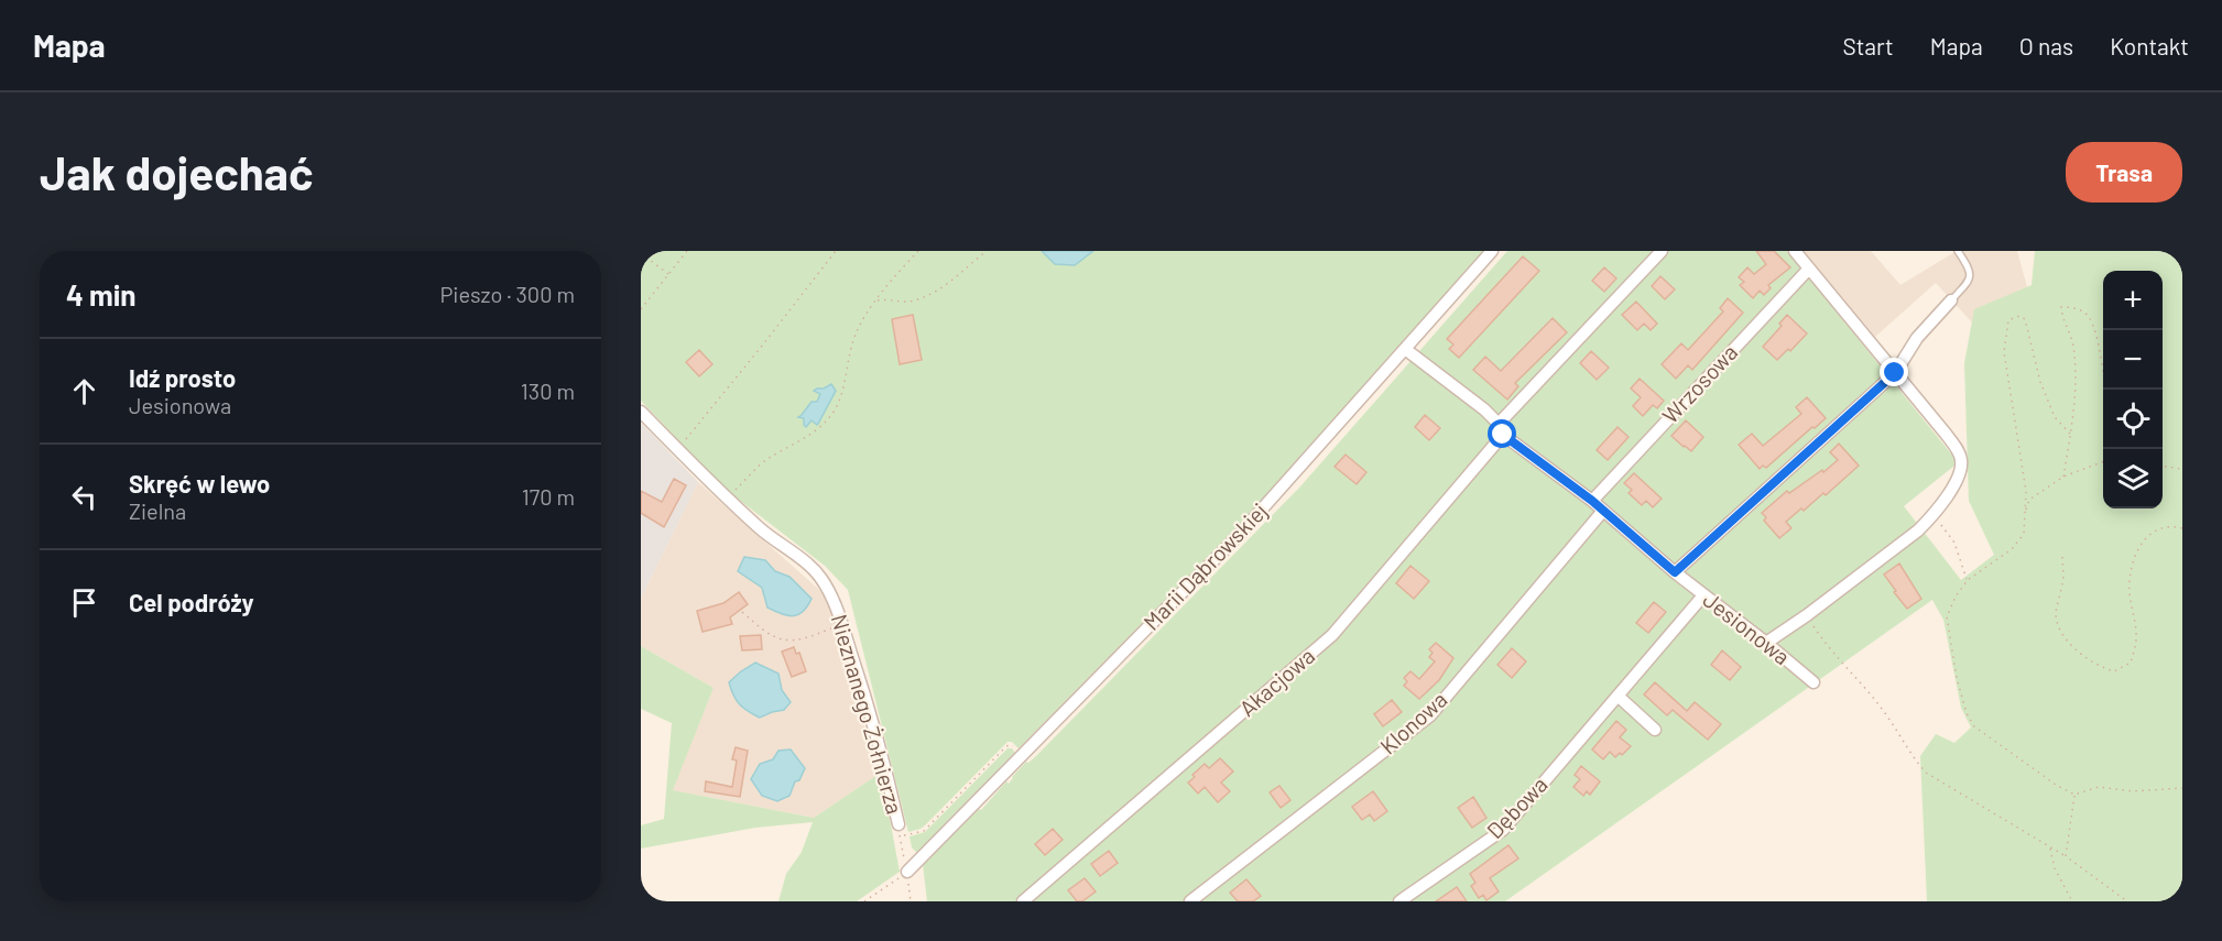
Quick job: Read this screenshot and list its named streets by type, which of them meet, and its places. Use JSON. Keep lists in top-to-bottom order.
{
  "streets": {
    "street": [
      "Wrzosowa",
      "Marii Dąbrowskiej",
      "Jesionowa",
      "Akacjowa",
      "Nieznanego Żołnierza",
      "Klonowa",
      "Dębowa"
    ]
  },
  "crossings": [
    ["Wrzosowa", "Jesionowa"],
    ["Marii Dąbrowskiej", "Jesionowa"],
    ["Marii Dąbrowskiej", "Nieznanego Żołnierza"],
    ["Jesionowa", "Akacjowa"],
    ["Jesionowa", "Klonowa"],
    ["Jesionowa", "Dębowa"]
  ],
  "page": {
    "header": "Mapa",
    "nav": [
      "Start",
      "Mapa",
      "O nas",
      "Kontakt"
    ],
    "buttons": "Trasa",
    "title": "Jak dojechać",
    "heading": ["4 min", "Pieszo · 300 m"],
    "map_buttons": ["+", "−"],
    "list": [
      ["Idź prosto", "Jesionowa", "130 m"],
      ["Skręć w lewo", "Zielna", "170 m"],
      "Cel podróży"
    ]
  }
}
